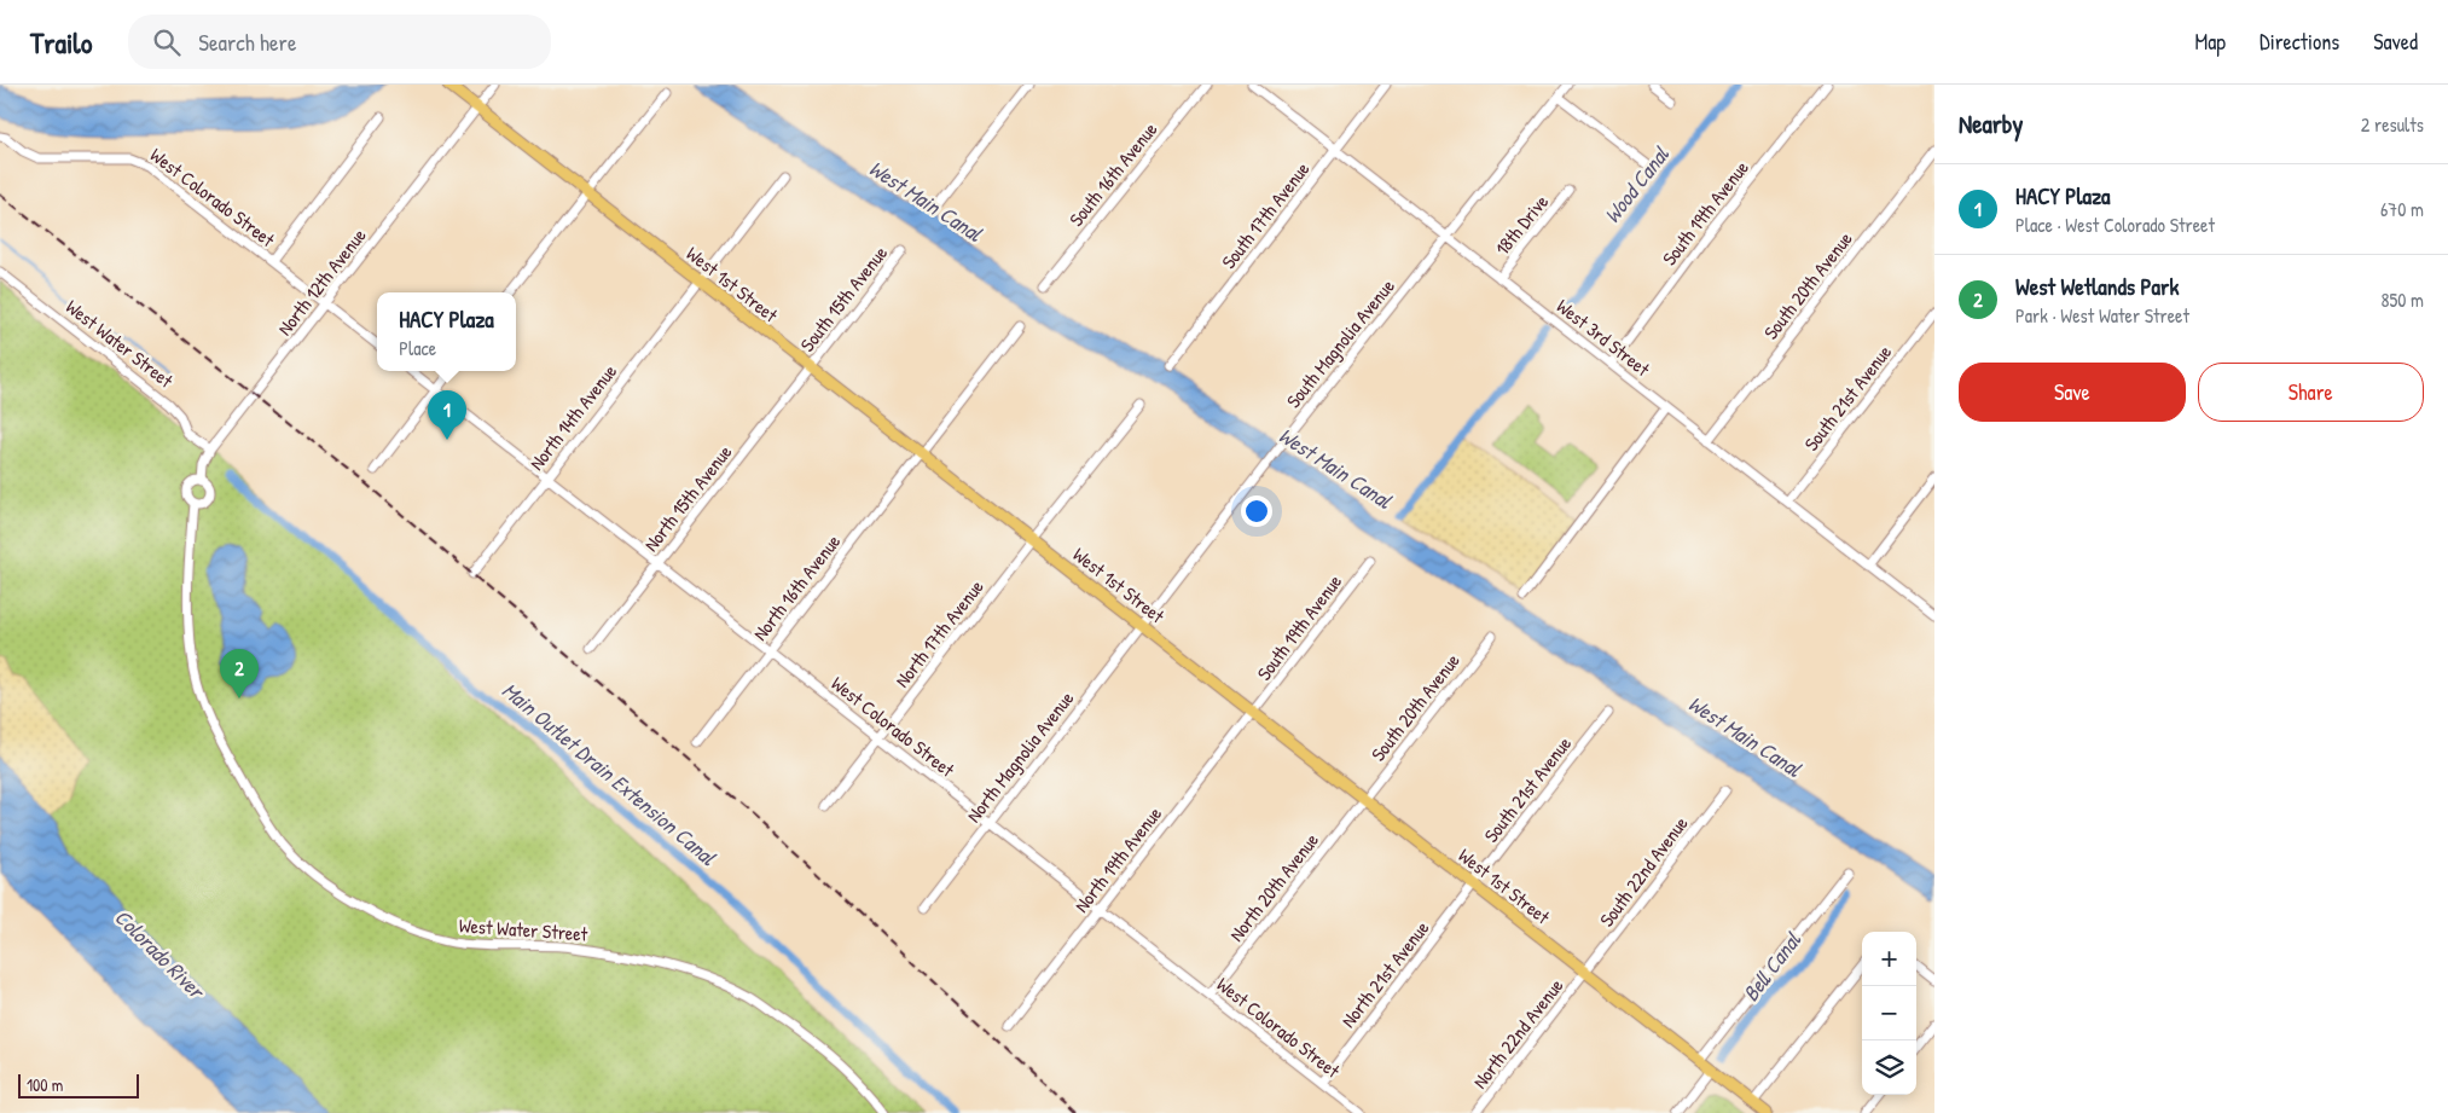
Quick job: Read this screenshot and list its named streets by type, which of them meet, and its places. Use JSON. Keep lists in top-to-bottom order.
{
  "streets": {
    "main road": ["West 1st Street"],
    "street": [
      "South 16th Avenue",
      "West Colorado Street",
      "South 19th Avenue",
      "South 17th Avenue",
      "18th Drive",
      "North 12th Avenue",
      "South 20th Avenue",
      "South 15th Avenue",
      "West 3rd Street",
      "West Water Street",
      "South Magnolia Avenue",
      "South 21st Avenue",
      "North 14th Avenue",
      "North 15th Avenue",
      "North 16th Avenue",
      "North 17th Avenue",
      "North Magnolia Avenue",
      "North 19th Avenue",
      "South 22nd Avenue",
      "North 20th Avenue",
      "North 21st Avenue",
      "North 22nd Avenue"
    ]
  },
  "crossings": [
    ["West Colorado Street", "North 12th Avenue"],
    ["West Colorado Street", "North 14th Avenue"],
    ["West Colorado Street", "North 15th Avenue"],
    ["West Colorado Street", "North 16th Avenue"],
    ["West Colorado Street", "North 17th Avenue"],
    ["West Colorado Street", "North Magnolia Avenue"],
    ["West Colorado Street", "North 19th Avenue"],
    ["West Colorado Street", "North 20th Avenue"],
    ["West Colorado Street", "North 21st Avenue"],
    ["South 19th Avenue", "West 1st Street"],
    ["South 19th Avenue", "West 3rd Street"],
    ["South 19th Avenue", "North 19th Avenue"],
    ["South 17th Avenue", "West 3rd Street"],
    ["18th Drive", "West 3rd Street"],
    ["North 12th Avenue", "West 1st Street"],
    ["North 12th Avenue", "West Water Street"],
    ["West 1st Street", "South 20th Avenue"],
    ["West 1st Street", "South 15th Avenue"],
    ["West 1st Street", "South Magnolia Avenue"],
    ["West 1st Street", "South 21st Avenue"],
    ["West 1st Street", "North 14th Avenue"],
    ["West 1st Street", "North 15th Avenue"],
    ["West 1st Street", "North 16th Avenue"],
    ["West 1st Street", "North 17th Avenue"],
    ["West 1st Street", "North Magnolia Avenue"],
    ["West 1st Street", "North 19th Avenue"],
    ["West 1st Street", "South 22nd Avenue"],
    ["West 1st Street", "North 20th Avenue"],
    ["West 1st Street", "North 21st Avenue"],
    ["West 1st Street", "North 22nd Avenue"],
    ["South 20th Avenue", "West 3rd Street"],
    ["South 20th Avenue", "North 20th Avenue"],
    ["South 15th Avenue", "North 15th Avenue"],
    ["West 3rd Street", "South Magnolia Avenue"],
    ["West 3rd Street", "South 21st Avenue"],
    ["South Magnolia Avenue", "North Magnolia Avenue"],
    ["South 21st Avenue", "North 21st Avenue"],
    ["South 22nd Avenue", "North 22nd Avenue"]
  ],
  "water": [
    "Wood Canal",
    "West Main Canal",
    "Main Outlet Drain Extension Canal",
    "Colorado River",
    "Bell Canal"
  ],
  "scale_bar": "100 m",
  "page": {
    "header": "Trailo",
    "search": "Search here",
    "nav": ["Map", "Directions", "Saved"],
    "heading": ["Nearby", "2 results"],
    "list": [
      {
        "mark": "1",
        "name": "HACY Plaza",
        "note": "Place · West Colorado Street",
        "value": "670 m"
      },
      {
        "mark": "2",
        "name": "West Wetlands Park",
        "note": "Park · West Water Street",
        "value": "850 m"
      }
    ],
    "popup": ["HACY Plaza", "Place"],
    "buttons": ["Save", "Share"],
    "pins": ["1", "2"],
    "map_buttons": ["+", "−"],
    "scale": "100 m"
  }
}
